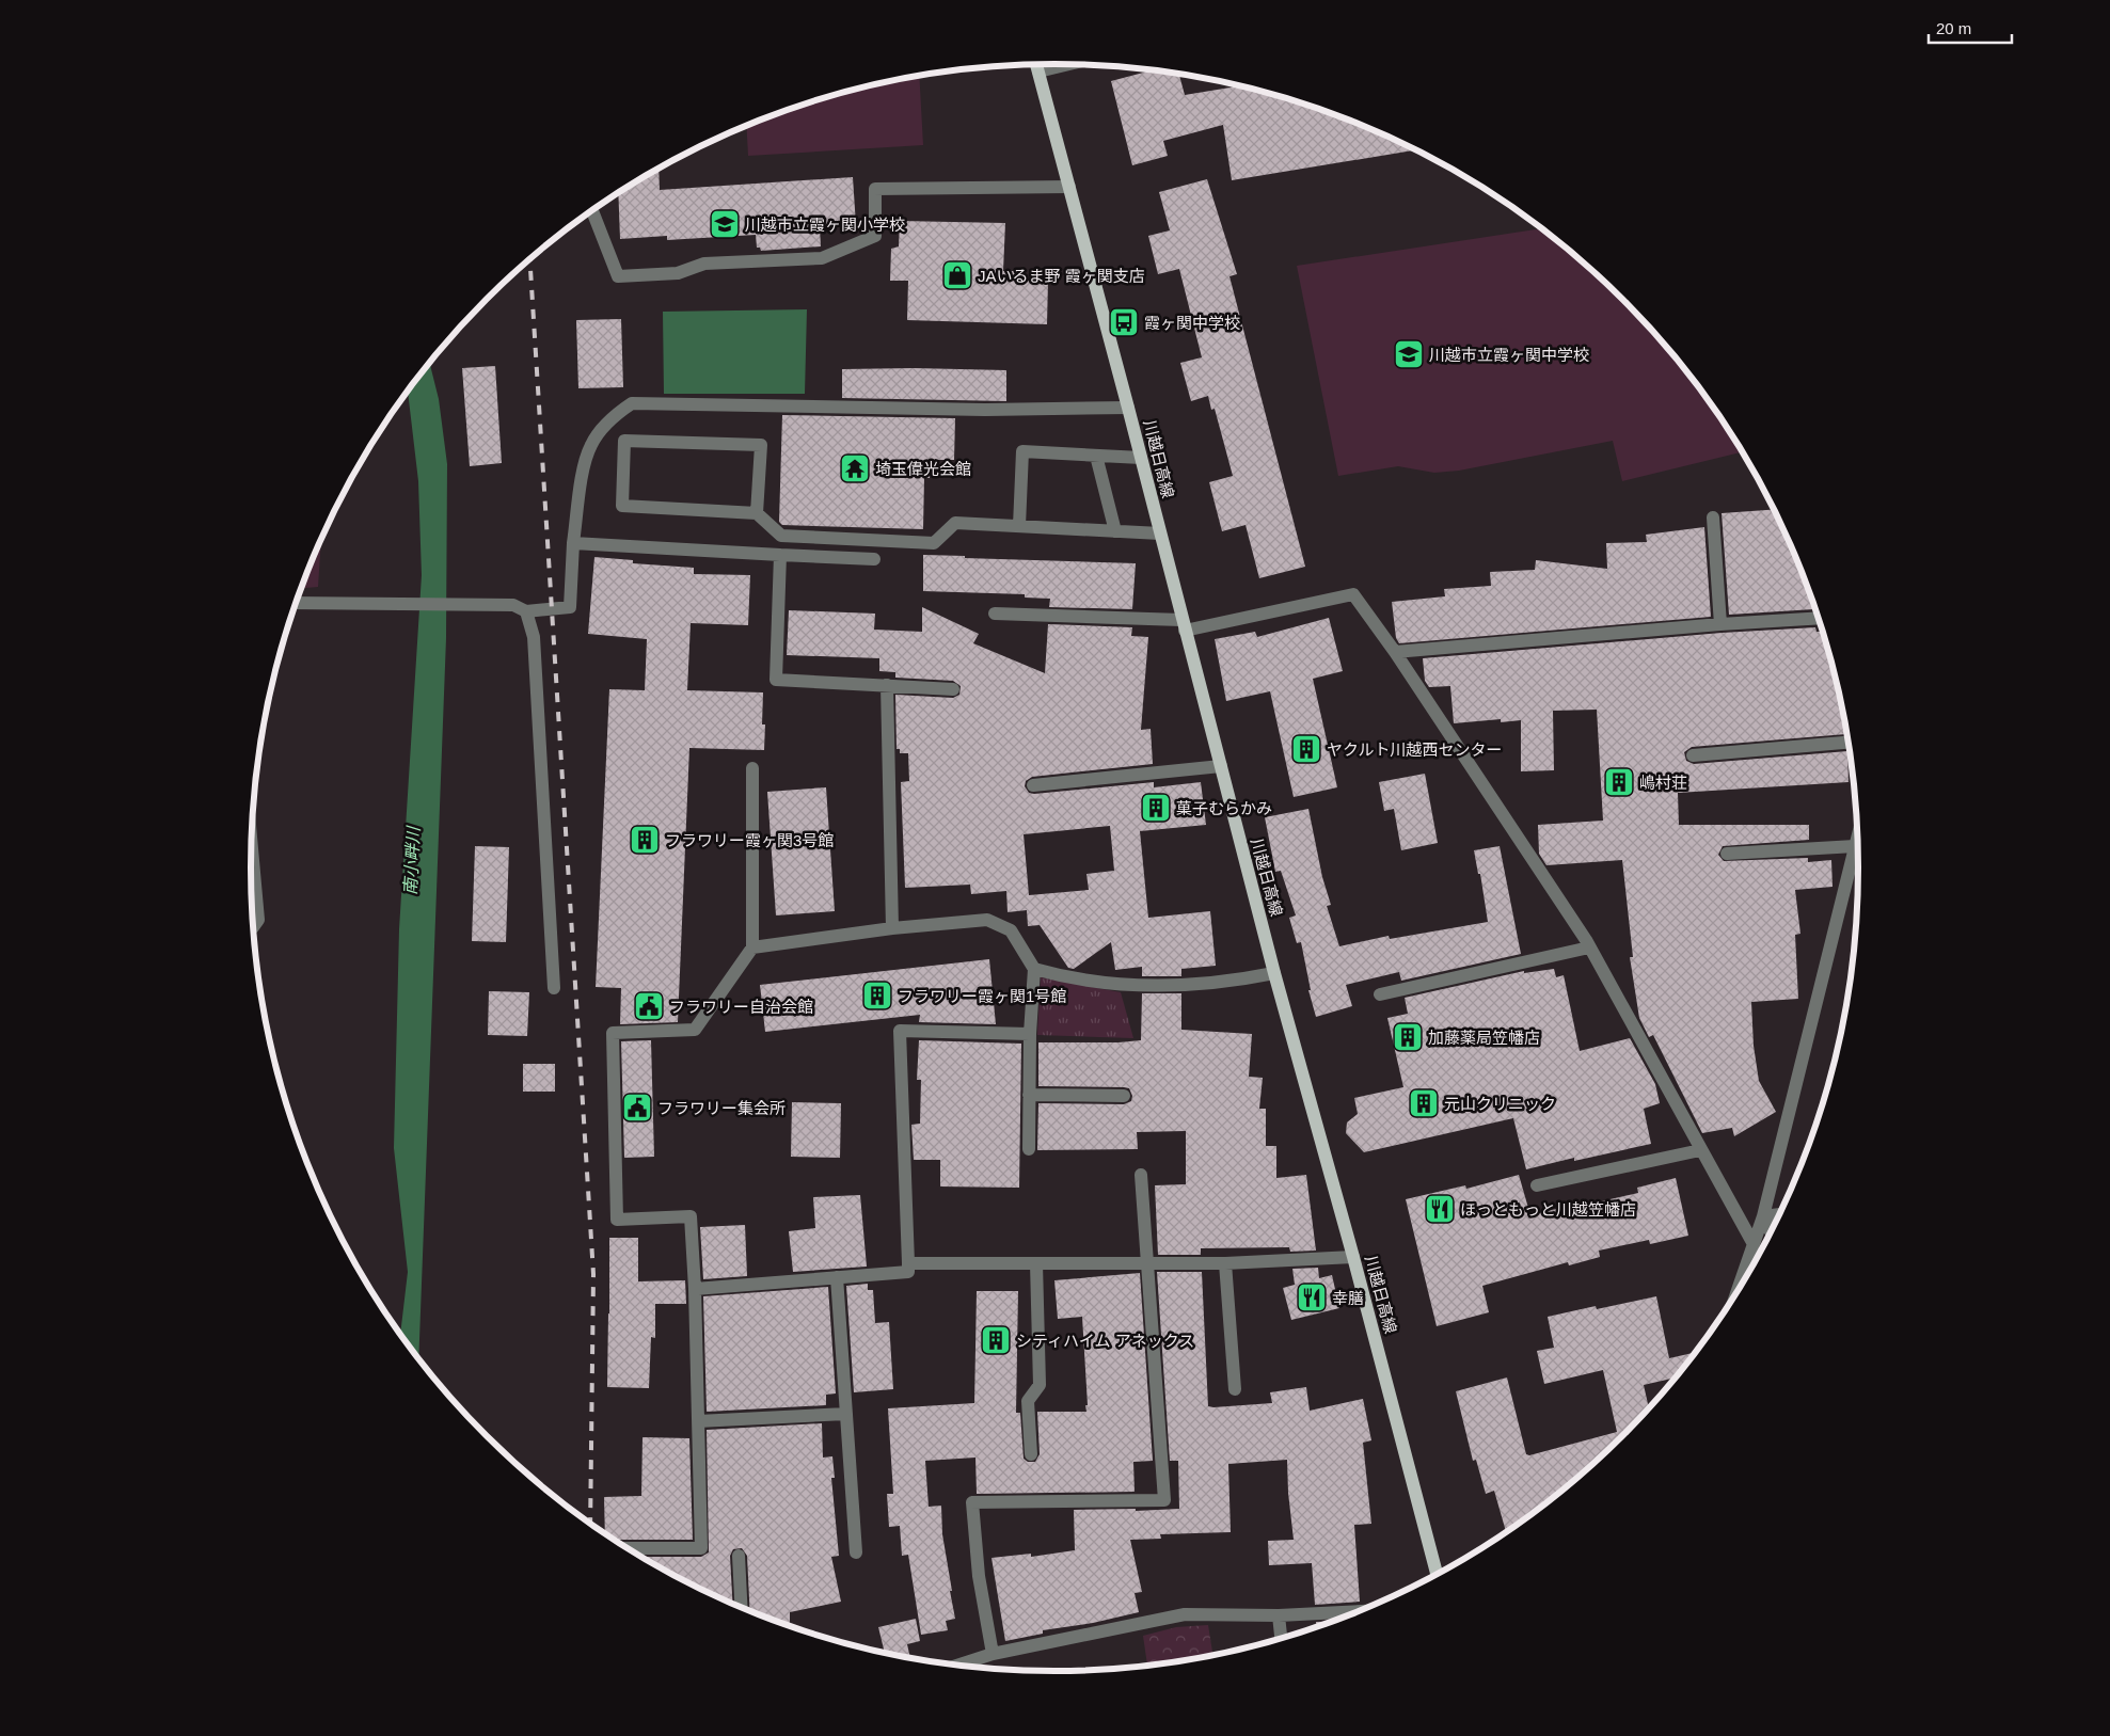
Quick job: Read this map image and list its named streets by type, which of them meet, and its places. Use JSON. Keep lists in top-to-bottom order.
{
  "streets": {
    "main road": ["川越日高線"]
  },
  "water": ["南小畔川"],
  "places": {
    "school or university": ["川越市立霞ヶ関小学校", "川越市立霞ヶ関中学校"],
    "shop": ["JAいるま野 霞ヶ関支店"],
    "bus stop": ["霞ヶ関中学校"],
    "temple": ["埼玉偉光会館"],
    "building": [
      "ヤクルト川越西センター",
      "嶋村荘",
      "菓子むらかみ",
      "フラワリー霞ヶ関3号館",
      "フラワリー霞ヶ関1号館",
      "加藤薬局笠幡店",
      "元山クリニック",
      "シティハイム アネックス"
    ],
    "public building": ["フラワリー自治会館", "フラワリー集会所"],
    "restaurant": ["ほっともっと川越笠幡店", "幸膳"]
  },
  "scale_bar": "20 m"
}
